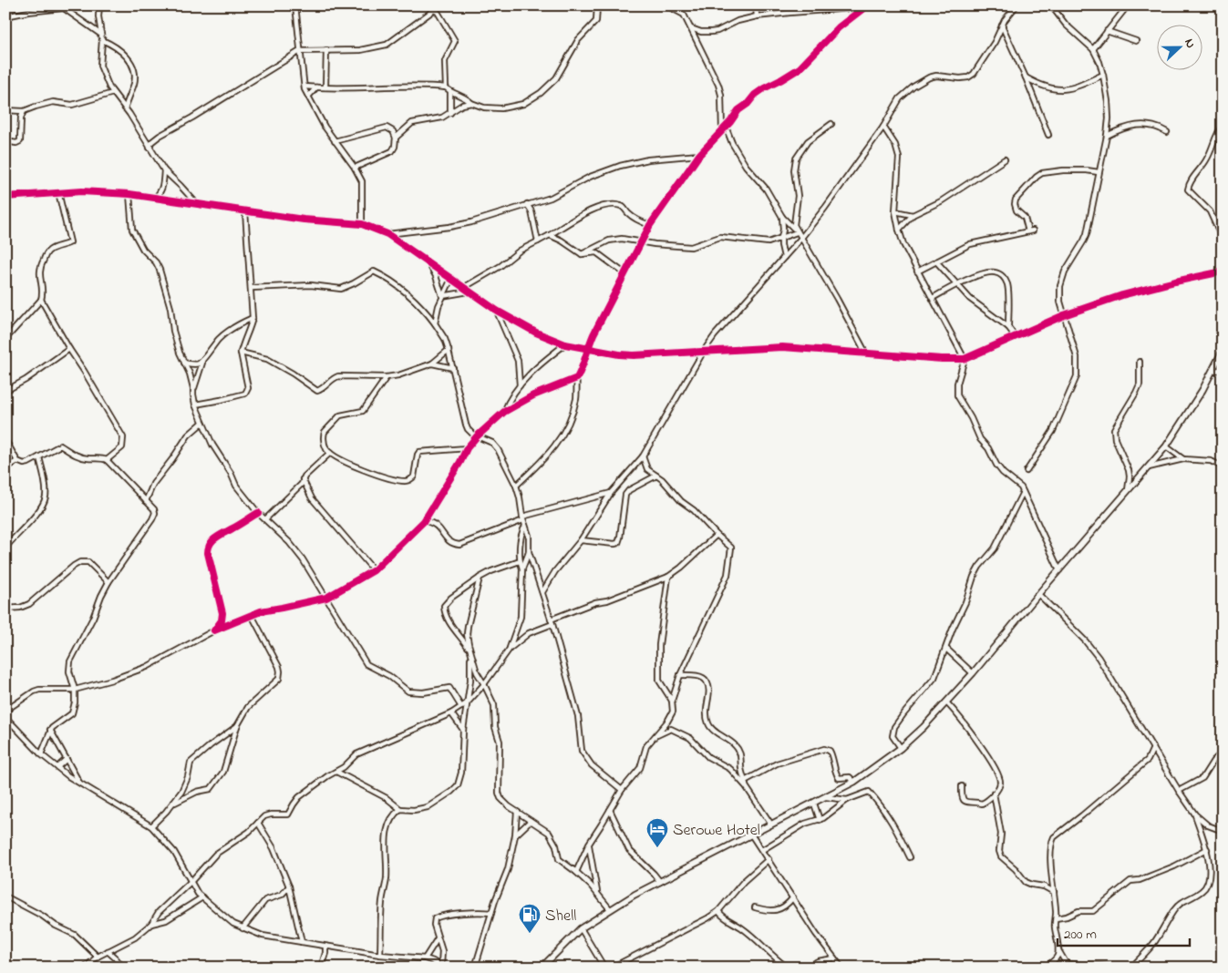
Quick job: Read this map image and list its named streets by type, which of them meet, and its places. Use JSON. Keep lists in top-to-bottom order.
{
  "places": {
    "hotel": ["Serowe Hotel"],
    "fuel station": ["Shell"]
  },
  "scale_bar": "200 m",
  "north": "right"
}
